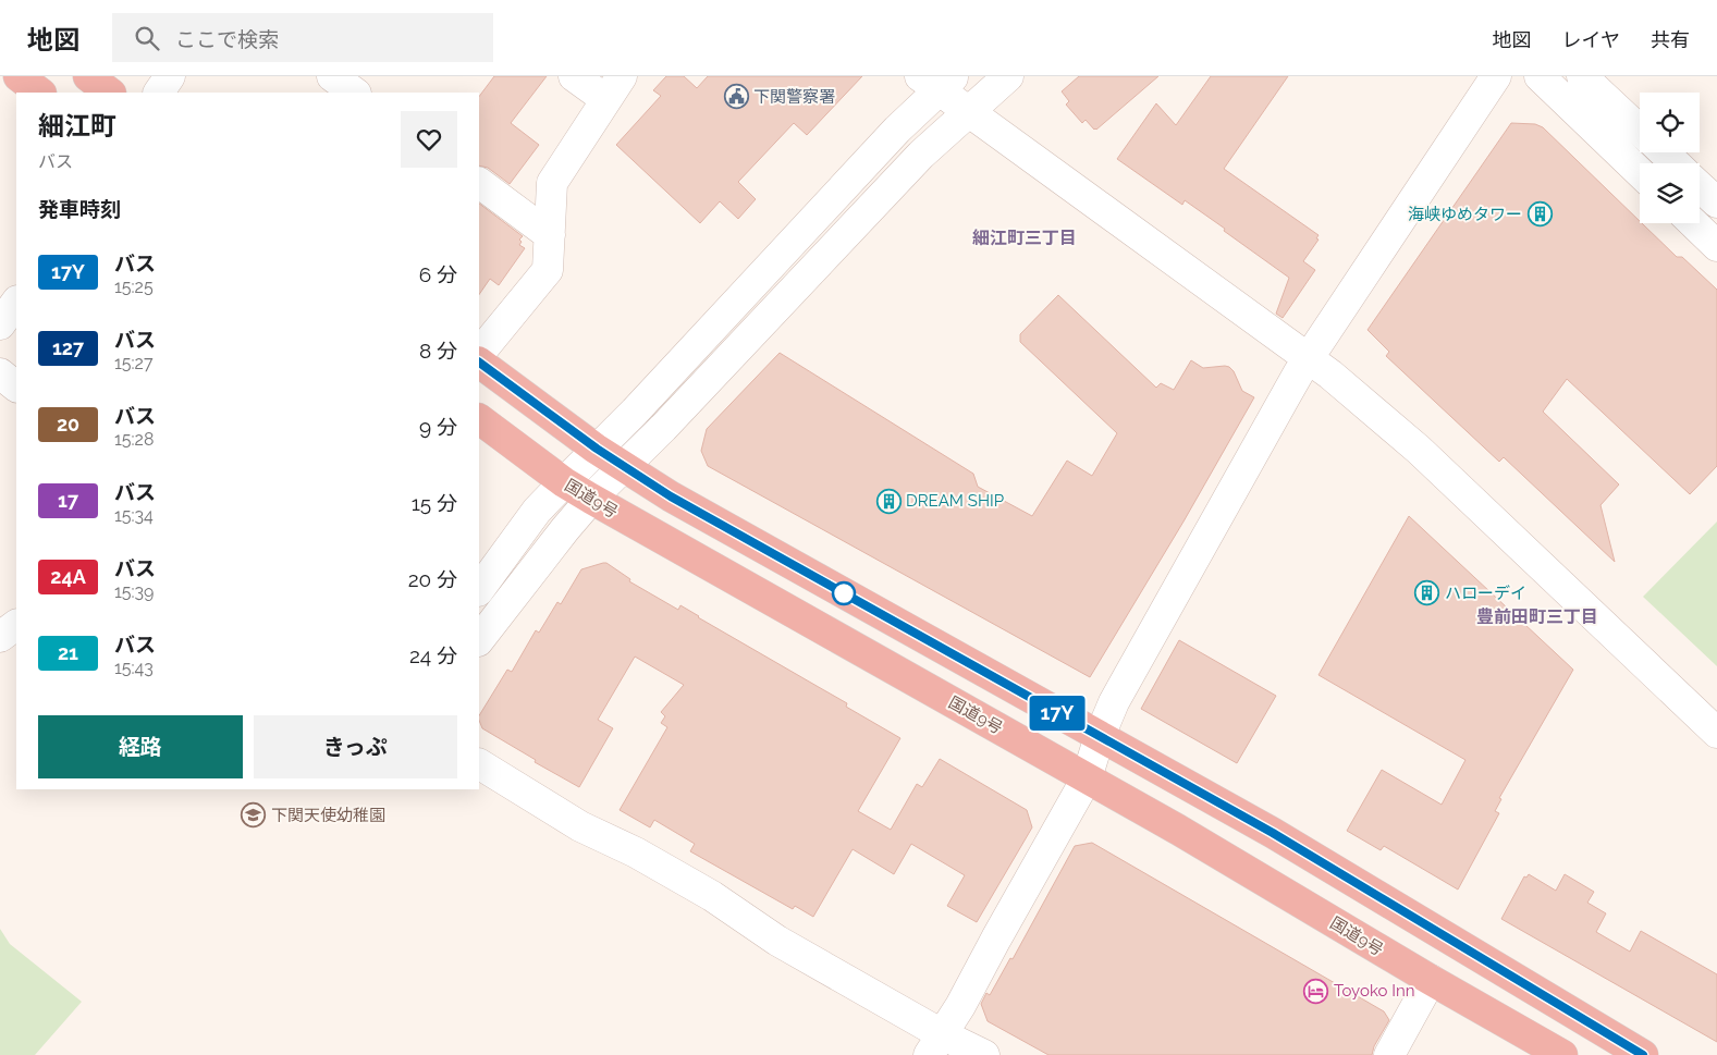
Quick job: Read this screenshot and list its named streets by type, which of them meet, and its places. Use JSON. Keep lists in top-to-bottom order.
{
  "streets": {
    "highway": ["国道9号"]
  },
  "districts": ["細江町三丁目", "豊前田町三丁目"],
  "places": {
    "public building": ["下関警察署"],
    "building": ["海峡ゆめタワー", "DREAM SHIP", "ハローデイ"],
    "school or university": ["下関天使幼稚園"],
    "hotel": ["Toyoko Inn"]
  },
  "lines": ["bus line 17Y"],
  "page": {
    "header": "地図",
    "search": "ここで検索",
    "nav": ["地図", "レイヤ", "共有"],
    "on_map": "17Y",
    "heading": [
      ["細江町", "バス"],
      "発車時刻"
    ],
    "list": [
      {
        "mark": "17Y",
        "name": "バス",
        "note": "15:25",
        "value": "6 分"
      },
      {
        "mark": "127",
        "name": "バス",
        "note": "15:27",
        "value": "8 分"
      },
      {
        "mark": "20",
        "name": "バス",
        "note": "15:28",
        "value": "9 分"
      },
      {
        "mark": "17",
        "name": "バス",
        "note": "15:34",
        "value": "15 分"
      },
      {
        "mark": "24A",
        "name": "バス",
        "note": "15:39",
        "value": "20 分"
      },
      {
        "mark": "21",
        "name": "バス",
        "note": "15:43",
        "value": "24 分"
      }
    ],
    "buttons": ["経路", "きっぷ"]
  }
}
